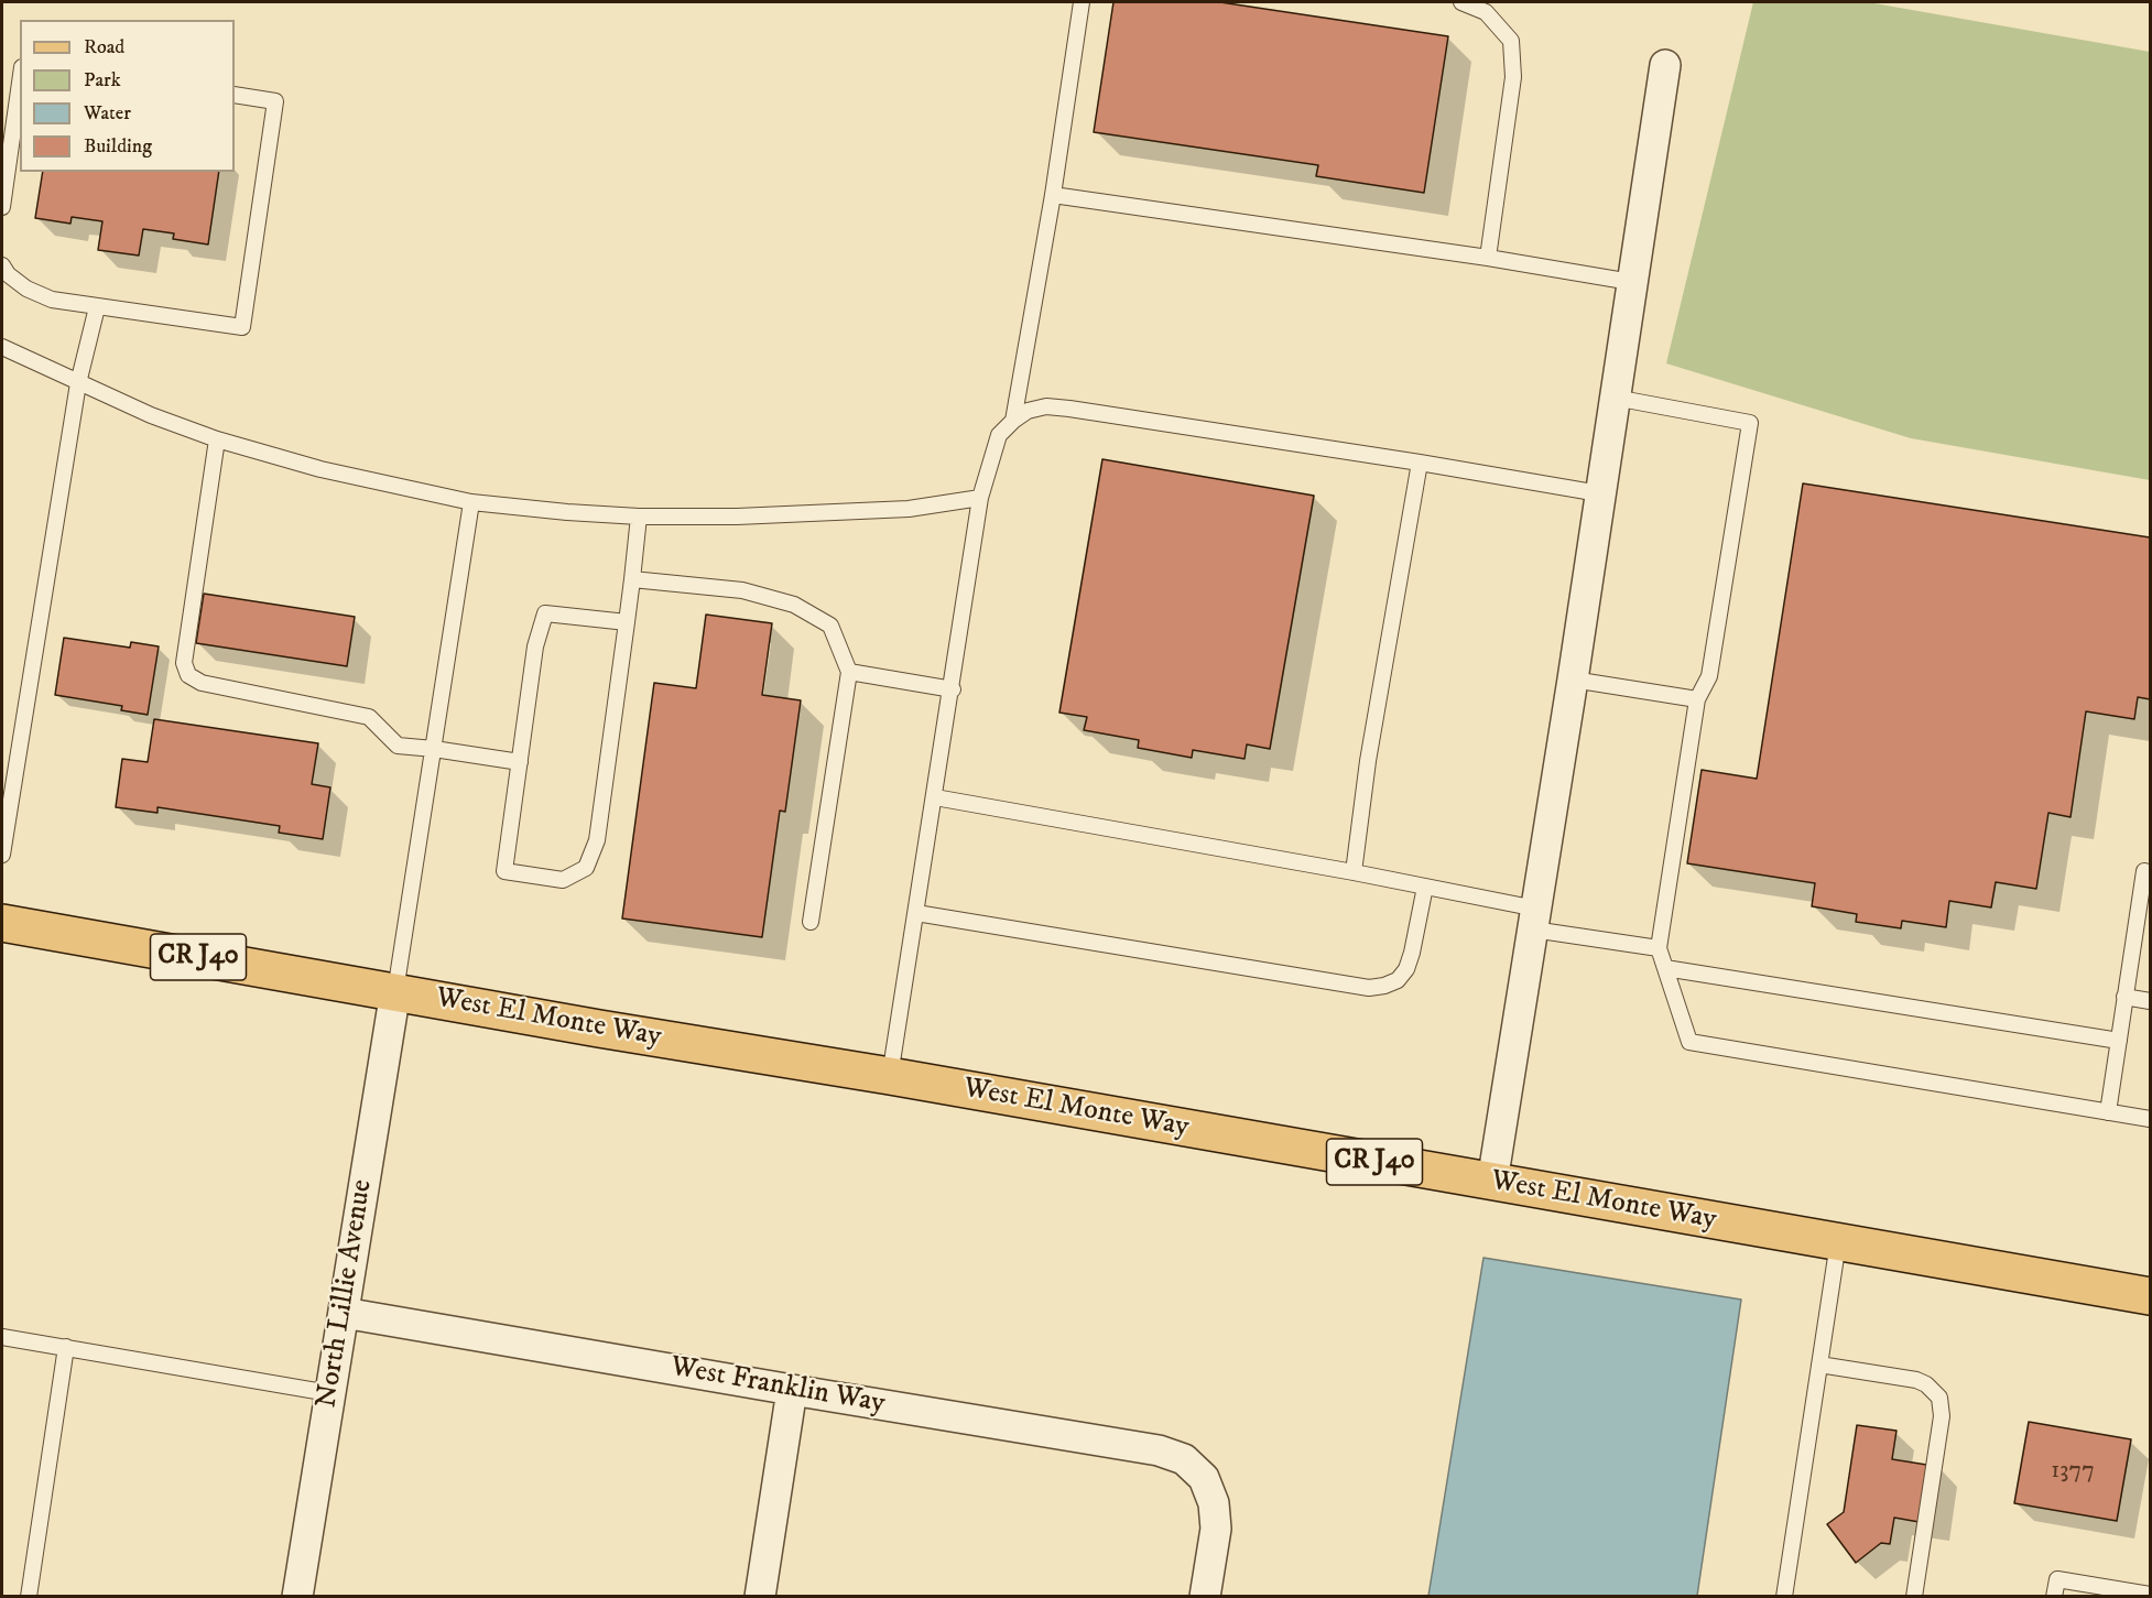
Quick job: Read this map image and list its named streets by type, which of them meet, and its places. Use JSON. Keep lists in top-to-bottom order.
{
  "streets": {
    "main road": ["CR J40", "West El Monte Way"],
    "street": ["North Lillie Avenue", "West Franklin Way"]
  },
  "crossings": [
    ["West El Monte Way", "North Lillie Avenue"],
    ["North Lillie Avenue", "West Franklin Way"]
  ],
  "house_numbers": ["1377"],
  "legend": [
    "Road",
    "Park",
    "Water",
    "Building"
  ]
}
